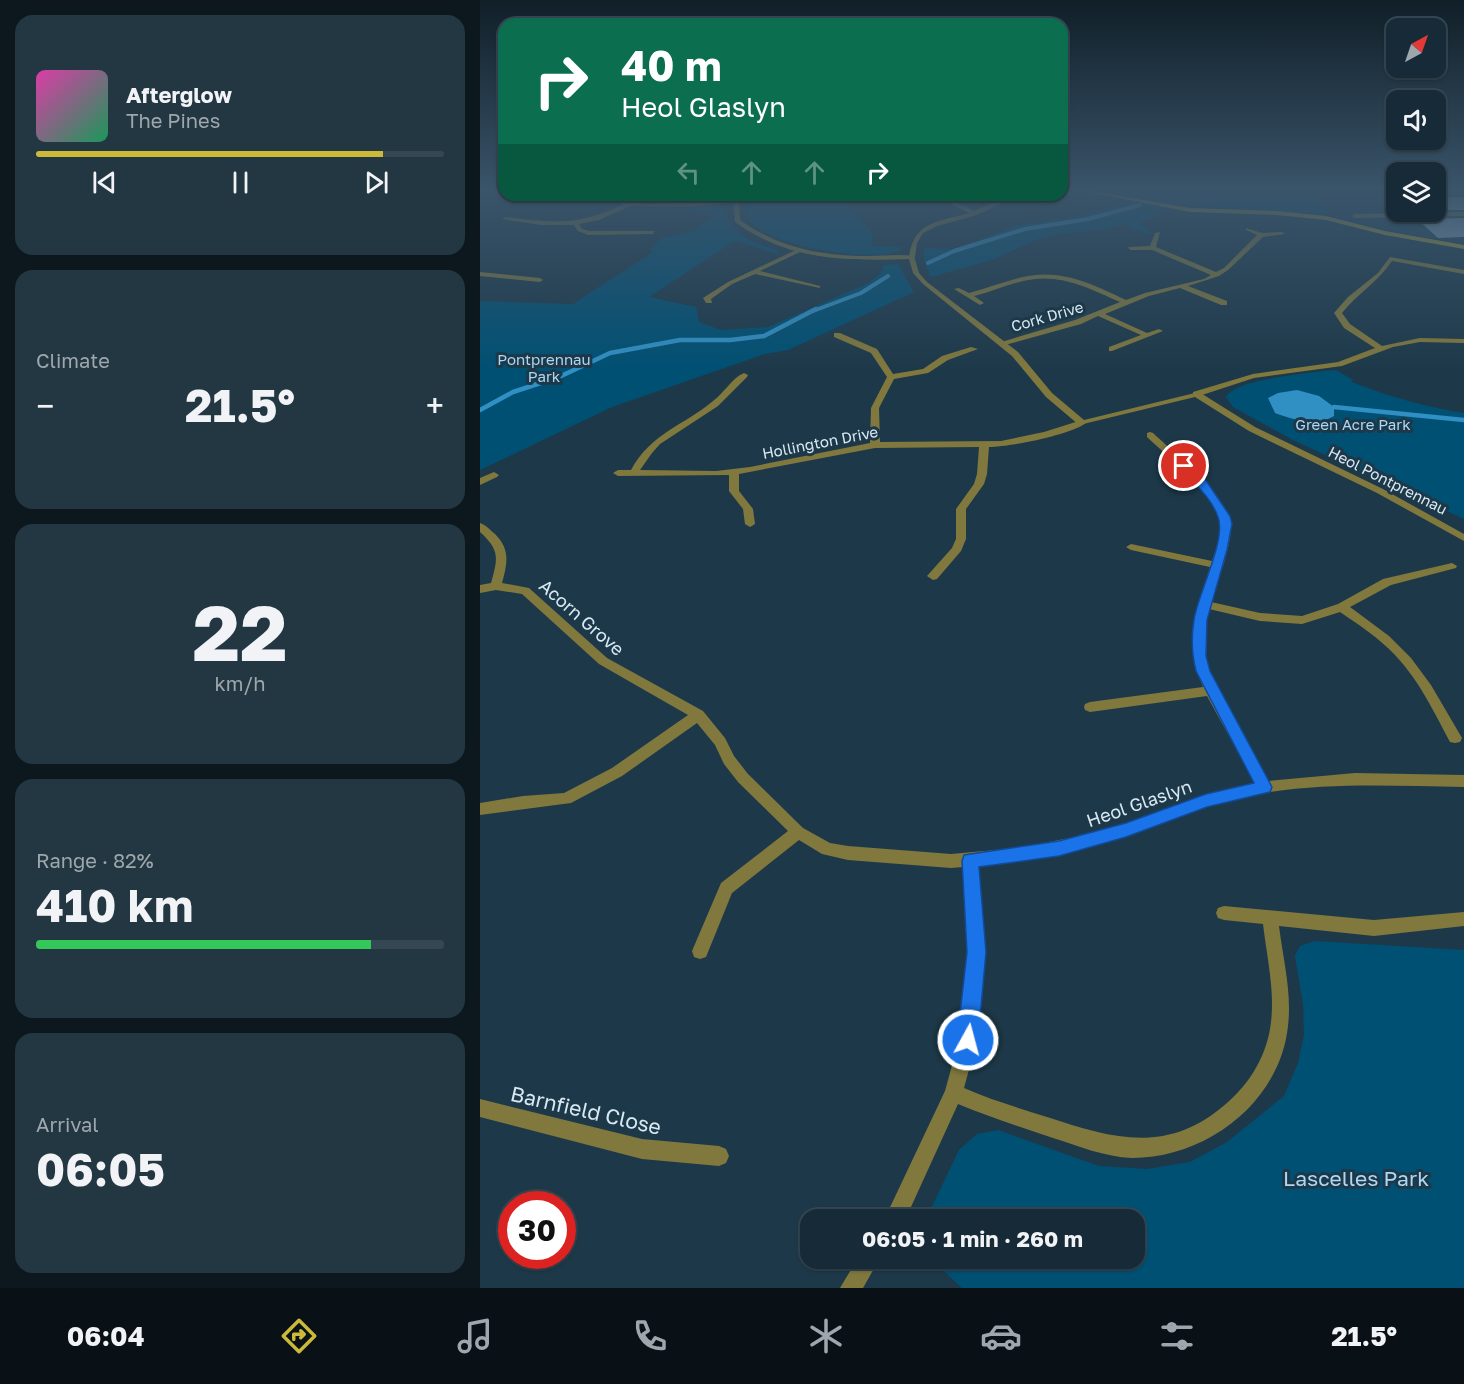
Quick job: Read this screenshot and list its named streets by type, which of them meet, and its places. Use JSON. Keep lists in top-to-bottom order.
{
  "streets": {
    "street": [
      "Cork Drive",
      "Hollington Drive",
      "Heol Pontprennau",
      "Acorn Grove",
      "Heol Glaslyn",
      "Barnfield Close"
    ]
  },
  "crossings": [
    ["Acorn Grove", "Heol Glaslyn"]
  ],
  "parks": ["Pontprennau Park", "Green Acre Park", "Lascelles Park"],
  "north": "top right",
  "page": {
    "turn": ["40 m", "Heol Glaslyn"],
    "song": ["Afterglow", "The Pines"],
    "tile": [
      "Climate",
      ["22", "km/h"],
      ["Range · 82%", "410 km"],
      ["Arrival", "06:05"]
    ],
    "heat": ["−", "21.5°", "+"],
    "limit": "30",
    "trip": "06:05 · 1 min · 260 m",
    "tabs": ["06:04", "21.5°"]
  }
}
